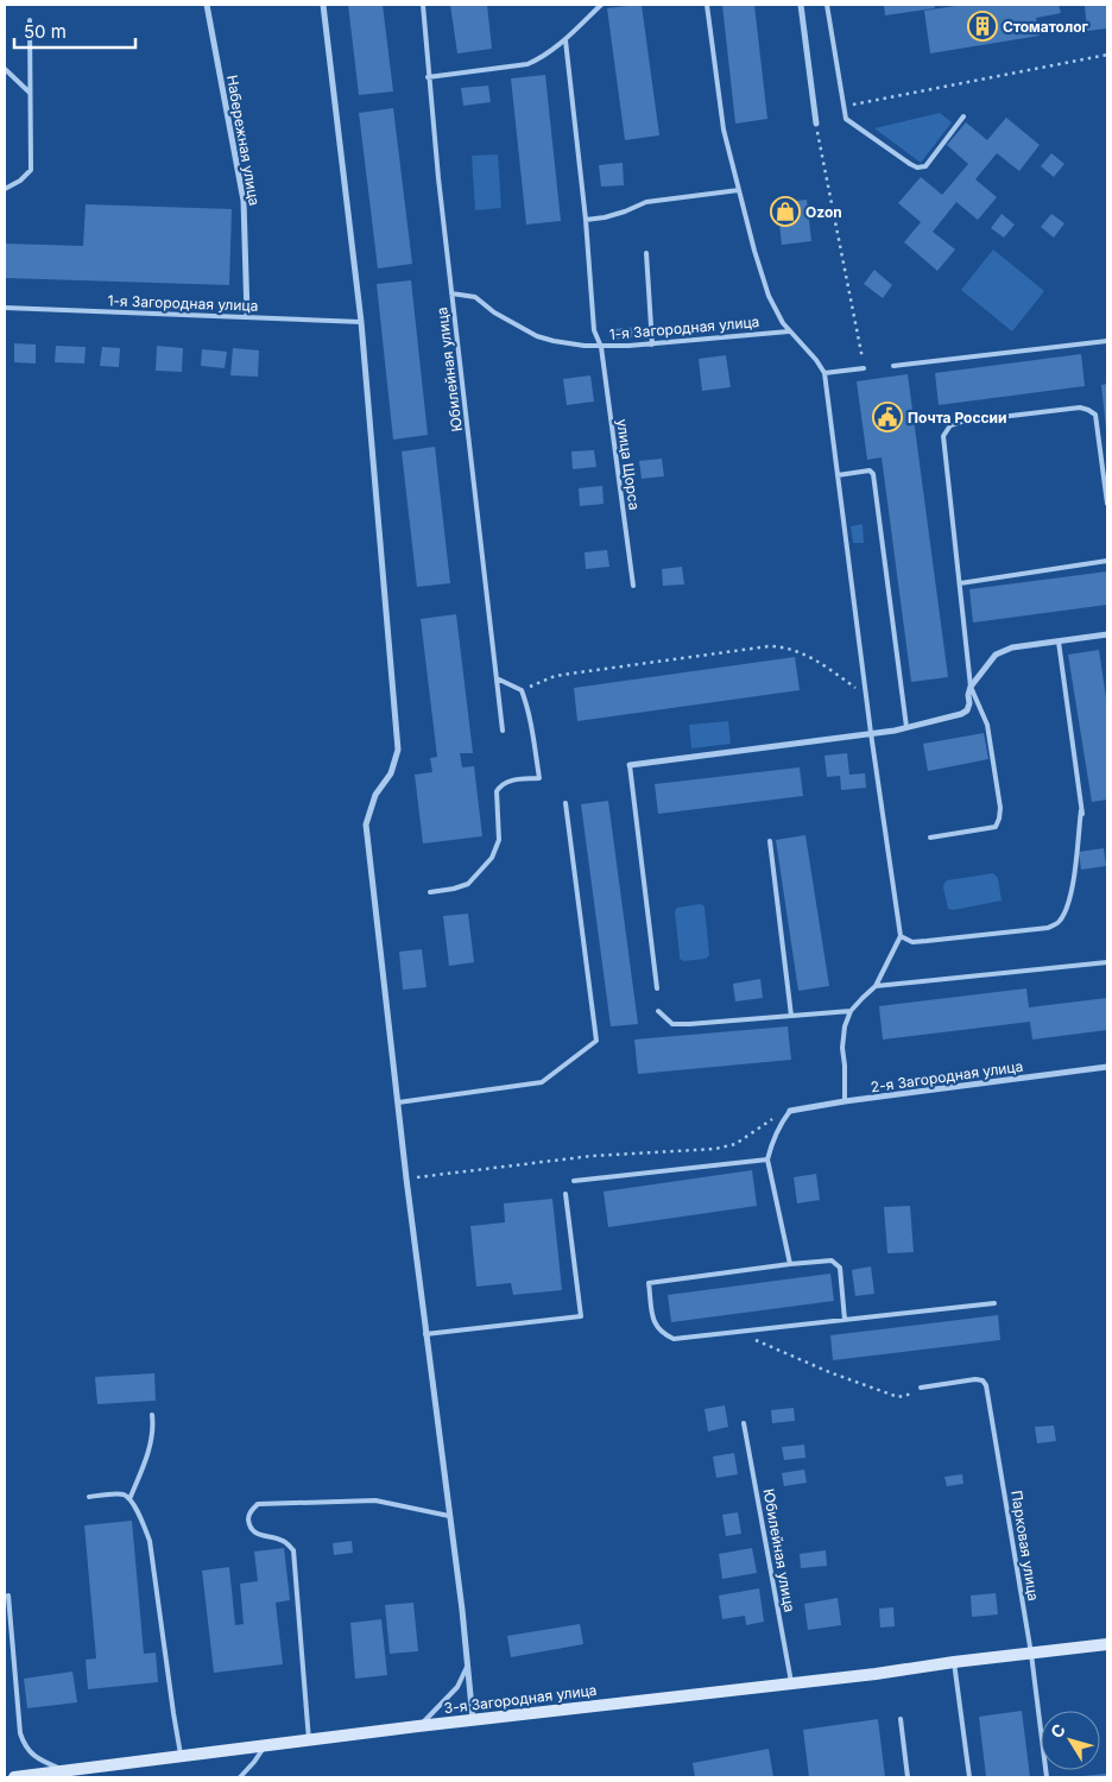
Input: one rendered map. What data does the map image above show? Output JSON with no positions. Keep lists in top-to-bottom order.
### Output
{
  "streets": {
    "main road": ["3-я Загородная улица"],
    "street": ["Набережная улица", "2-я Загородная улица"],
    "lane": [
      "1-я Загородная улица",
      "Юбилейная улица",
      "улица Щорса",
      "Парковая улица"
    ]
  },
  "crossings": [
    ["Набережная улица", "1-я Загородная улица"],
    ["1-я Загородная улица", "Юбилейная улица"],
    ["1-я Загородная улица", "улица Щорса"],
    ["Юбилейная улица", "3-я Загородная улица"],
    ["Парковая улица", "3-я Загородная улица"]
  ],
  "places": {
    "building": ["Стоматолог"],
    "shop": ["Ozon"],
    "public building": ["Почта России"]
  },
  "scale_bar": "50 m",
  "north": "top left"
}
